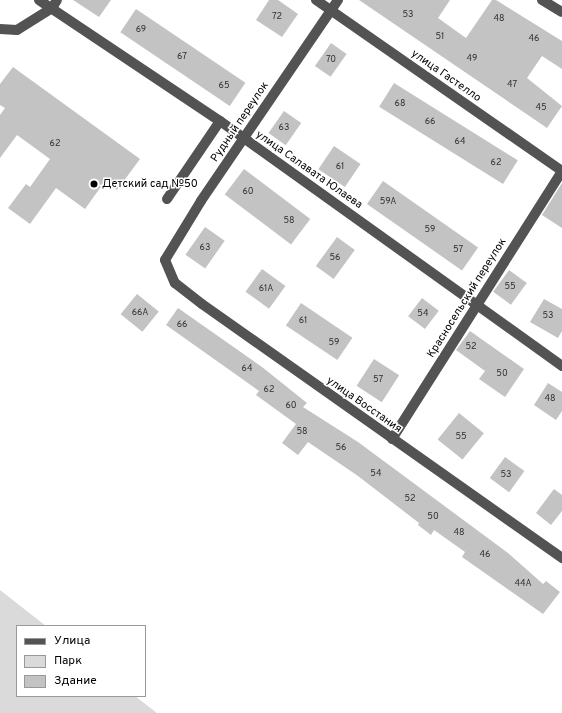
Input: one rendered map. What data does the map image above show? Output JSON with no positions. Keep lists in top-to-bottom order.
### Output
{
  "streets": {
    "street": [
      "улица Гастелло",
      "Рудный переулок",
      "улица Салавата Юлаева",
      "Красносельский переулок",
      "улица Восстания"
    ]
  },
  "crossings": [
    ["улица Гастелло", "Рудный переулок"],
    ["улица Гастелло", "Красносельский переулок"],
    ["Рудный переулок", "улица Салавата Юлаева"],
    ["Рудный переулок", "улица Восстания"],
    ["улица Салавата Юлаева", "Красносельский переулок"],
    ["Красносельский переулок", "улица Восстания"]
  ],
  "places": ["Детский сад №50"],
  "house_numbers": [
    "53",
    "72",
    "48",
    "69",
    "51",
    "46",
    "67",
    "49",
    "70",
    "47",
    "65",
    "68",
    "45",
    "66",
    "63",
    "64",
    "62",
    "62",
    "61",
    "60",
    "59А",
    "58",
    "59",
    "63",
    "57",
    "56",
    "55",
    "61А",
    "66А",
    "54",
    "53",
    "61",
    "66",
    "59",
    "52",
    "64",
    "50",
    "57",
    "62",
    "48",
    "60",
    "58",
    "55",
    "56",
    "54",
    "53",
    "52",
    "50",
    "48",
    "46",
    "44А"
  ],
  "legend": ["Улица", "Парк", "Здание"]
}
